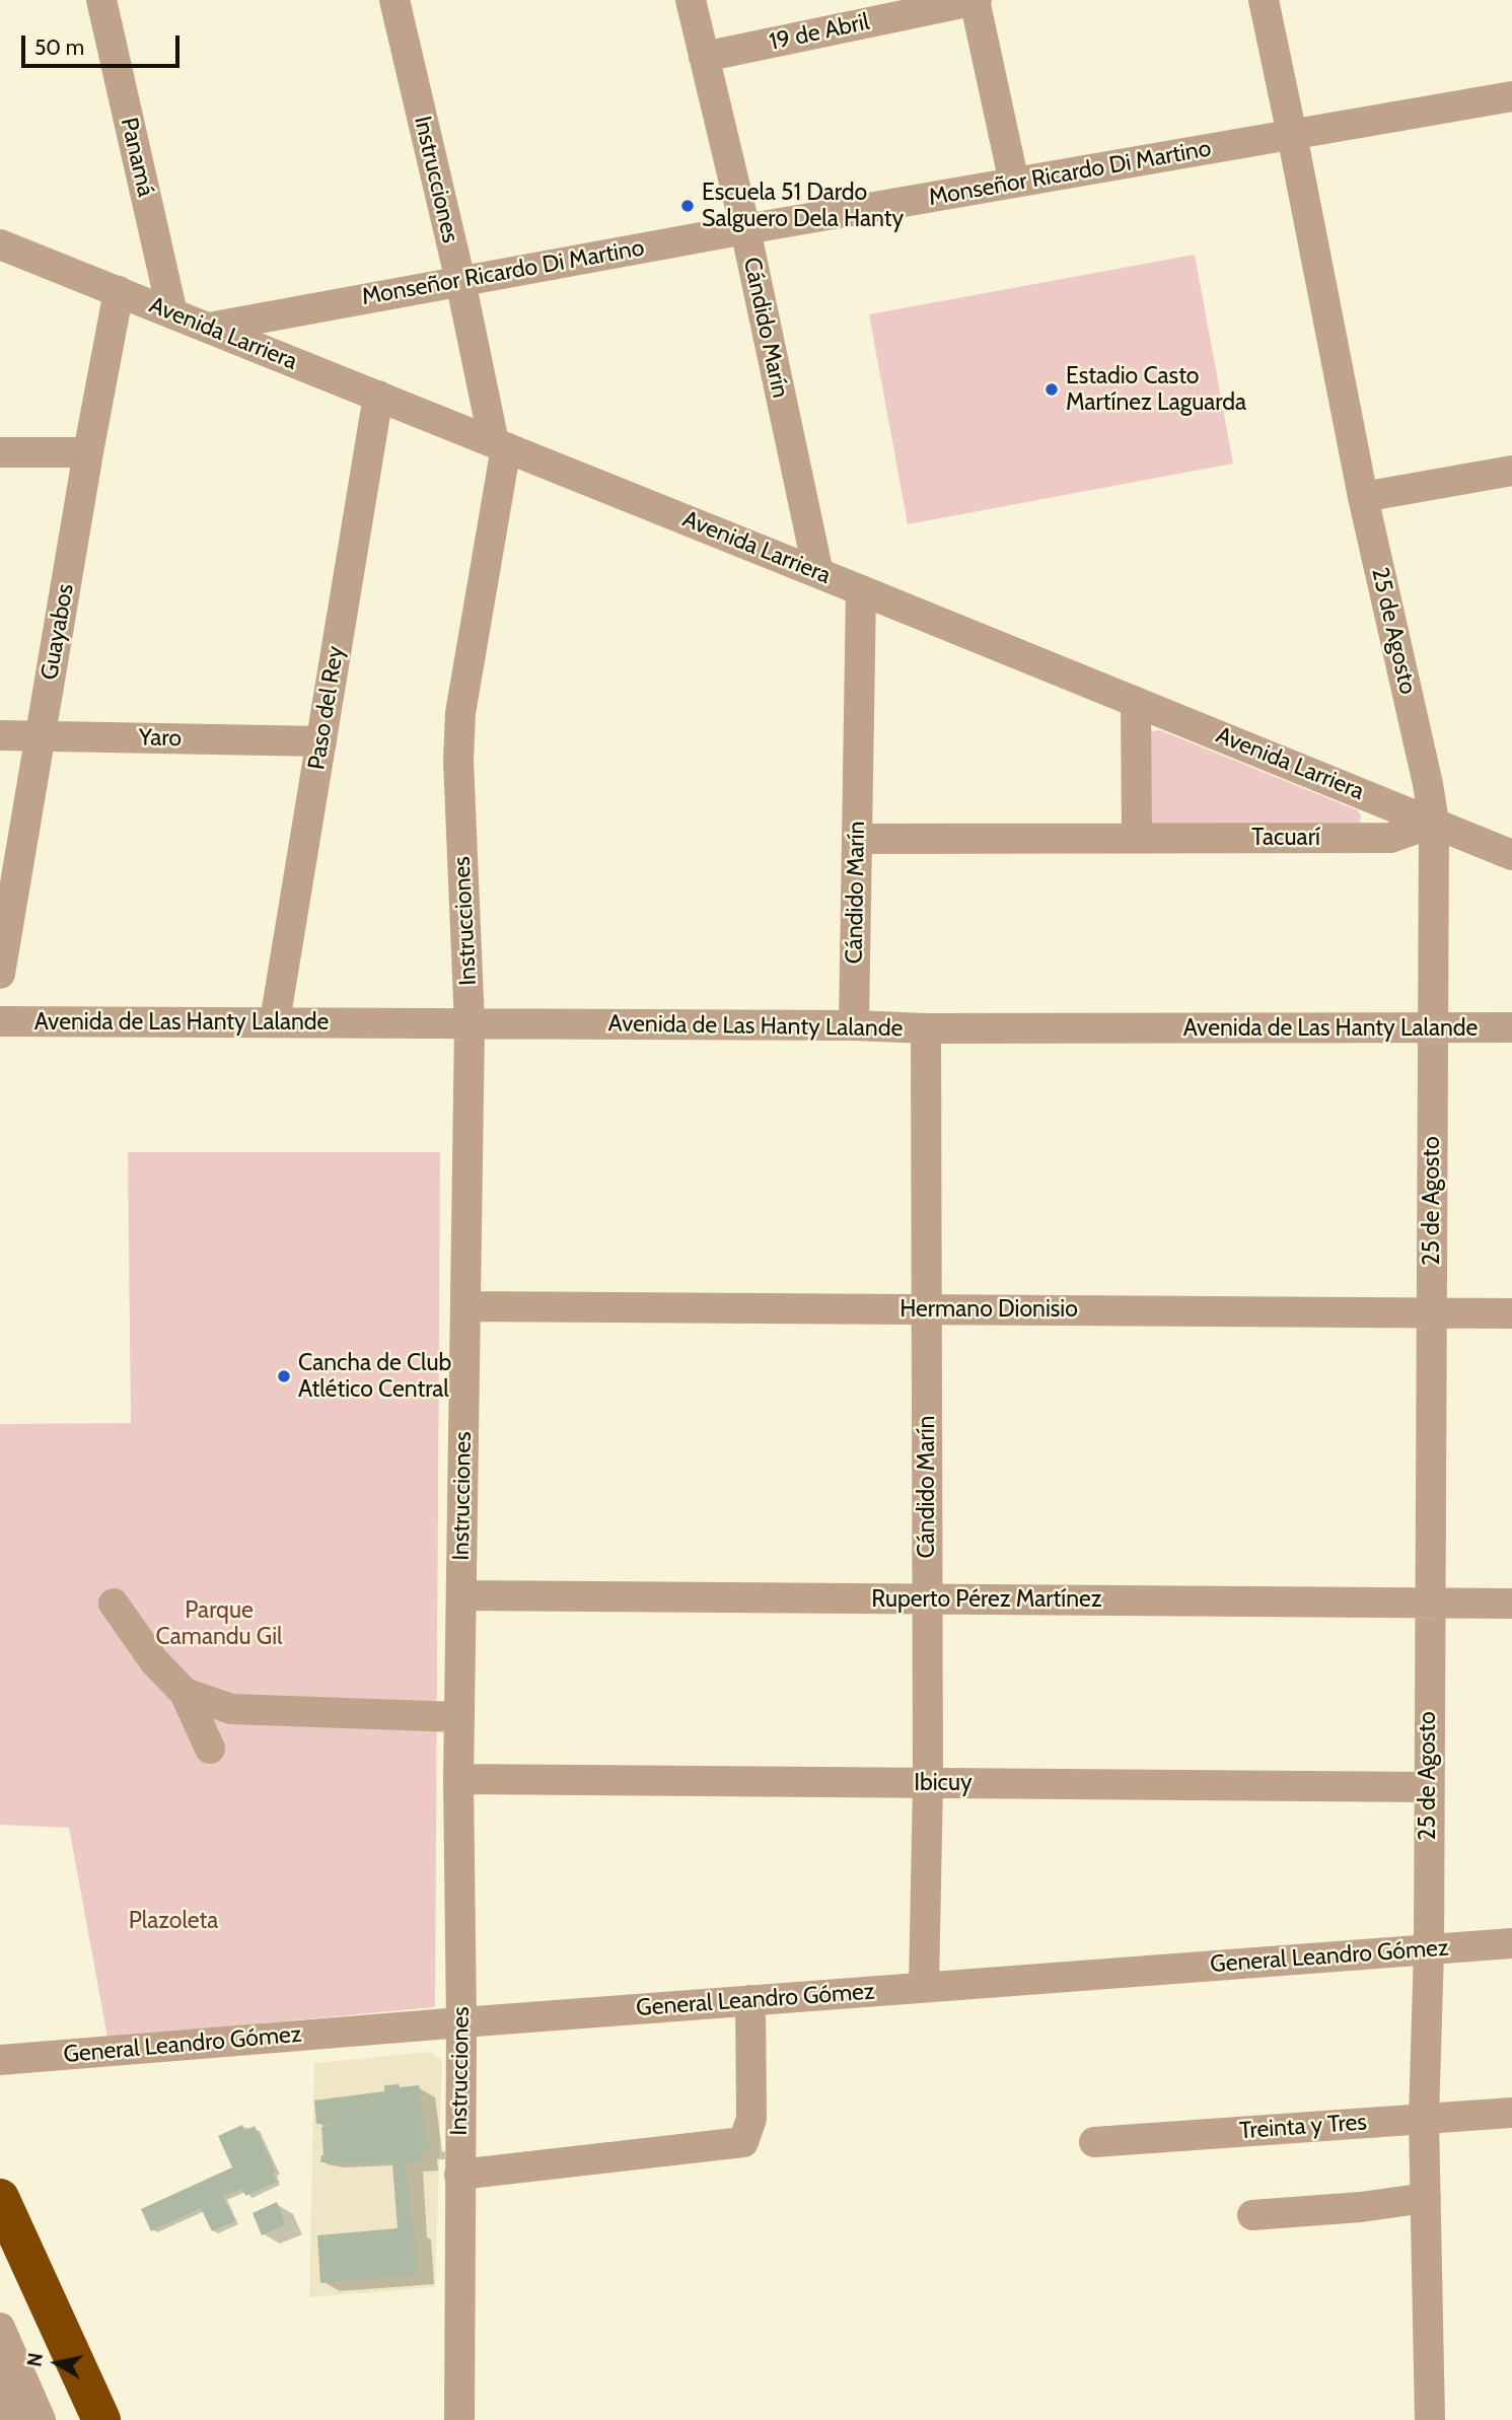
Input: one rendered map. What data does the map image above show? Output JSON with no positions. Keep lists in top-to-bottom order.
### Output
{
  "streets": {
    "street": [
      "19 de Abril",
      "Panamá",
      "Monseñor Ricardo Di Martino",
      "Instrucciones",
      "Cándido Marín",
      "Avenida Larriera",
      "25 de Agosto",
      "Guayabos",
      "Paso del Rey",
      "Yaro",
      "Tacuarí",
      "Avenida de Las Hanty Lalande",
      "Hermano Dionisio",
      "Ruperto Pérez Martínez",
      "Ibicuy",
      "General Leandro Gómez",
      "Treinta y Tres"
    ]
  },
  "crossings": [
    ["19 de Abril", "Cándido Marín"],
    ["Panamá", "Avenida Larriera"],
    ["Monseñor Ricardo Di Martino", "Instrucciones"],
    ["Monseñor Ricardo Di Martino", "Cándido Marín"],
    ["Monseñor Ricardo Di Martino", "Avenida Larriera"],
    ["Monseñor Ricardo Di Martino", "25 de Agosto"],
    ["Instrucciones", "Avenida Larriera"],
    ["Instrucciones", "Avenida de Las Hanty Lalande"],
    ["Instrucciones", "Hermano Dionisio"],
    ["Instrucciones", "Ruperto Pérez Martínez"],
    ["Instrucciones", "Ibicuy"],
    ["Instrucciones", "General Leandro Gómez"],
    ["Cándido Marín", "Avenida Larriera"],
    ["Cándido Marín", "Tacuarí"],
    ["Cándido Marín", "Avenida de Las Hanty Lalande"],
    ["Cándido Marín", "Hermano Dionisio"],
    ["Cándido Marín", "Ruperto Pérez Martínez"],
    ["Cándido Marín", "Ibicuy"],
    ["Cándido Marín", "General Leandro Gómez"],
    ["Avenida Larriera", "25 de Agosto"],
    ["Avenida Larriera", "Guayabos"],
    ["Avenida Larriera", "Paso del Rey"],
    ["Avenida Larriera", "Tacuarí"],
    ["25 de Agosto", "Tacuarí"],
    ["25 de Agosto", "Avenida de Las Hanty Lalande"],
    ["25 de Agosto", "Hermano Dionisio"],
    ["25 de Agosto", "Ruperto Pérez Martínez"],
    ["25 de Agosto", "Ibicuy"],
    ["25 de Agosto", "General Leandro Gómez"],
    ["25 de Agosto", "Treinta y Tres"],
    ["Guayabos", "Yaro"],
    ["Paso del Rey", "Yaro"],
    ["Paso del Rey", "Avenida de Las Hanty Lalande"]
  ],
  "parks": ["Parque Camandu Gil", "Plazoleta"],
  "places": ["Escuela 51 Dardo Salguero Dela Hanty", "Estadio Casto Martínez Laguarda", "Cancha de Club Atlético Central"],
  "scale_bar": "50 m",
  "north": "left"
}
